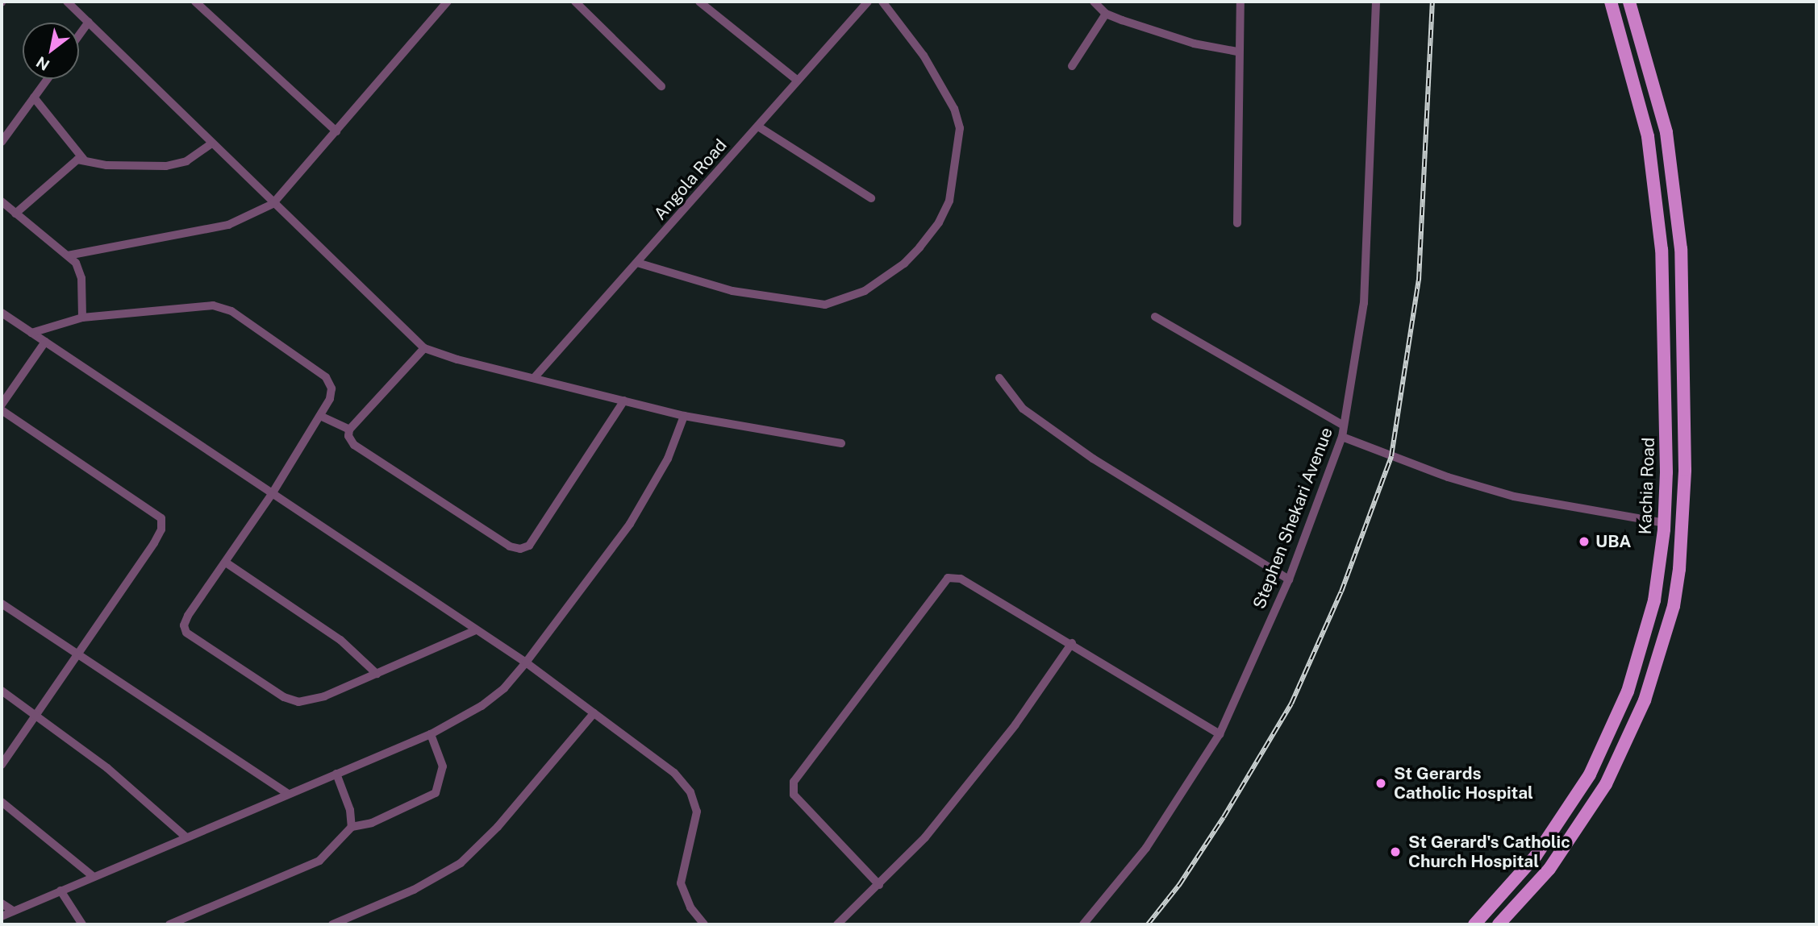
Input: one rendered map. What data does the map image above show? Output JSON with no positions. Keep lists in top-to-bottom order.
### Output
{
  "streets": {
    "main road": ["Kachia Road"],
    "street": ["Angola Road", "Stephen Shekari Avenue"]
  },
  "places": ["UBA", "St Gerards Catholic Hospital", "St Gerard's Catholic Church Hospital"],
  "north": "bottom left"
}
